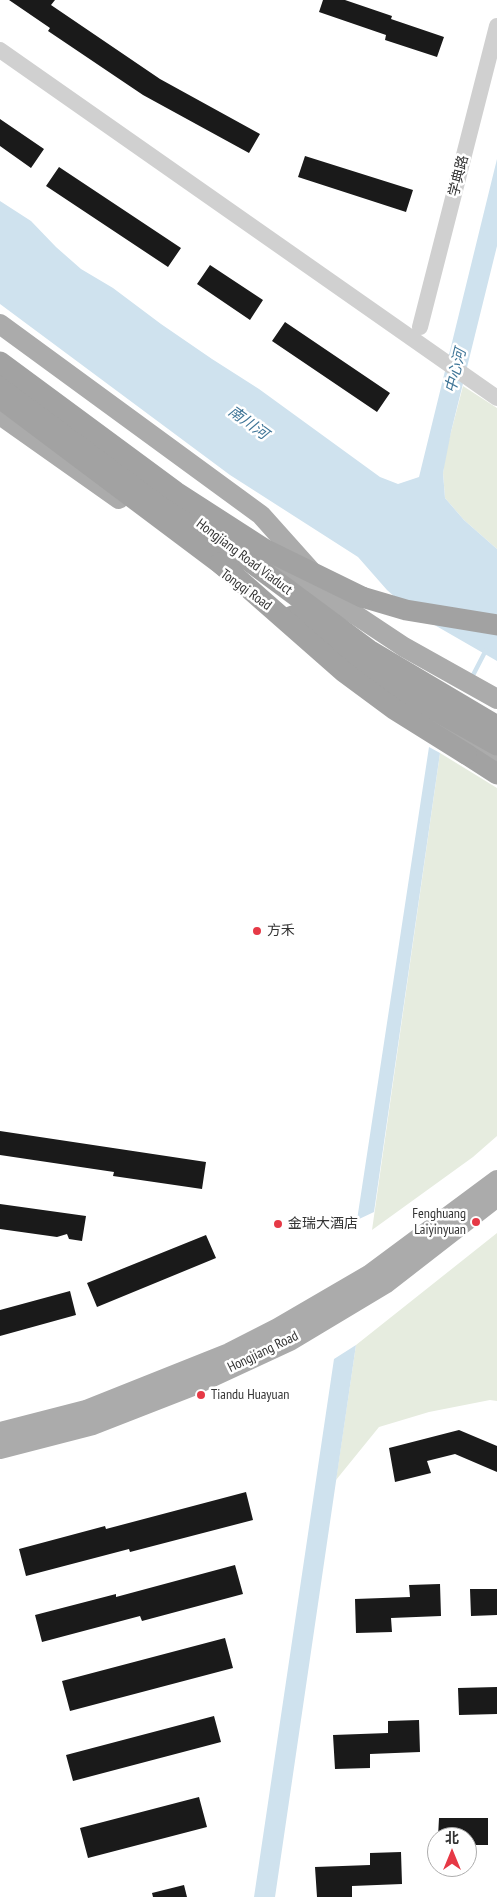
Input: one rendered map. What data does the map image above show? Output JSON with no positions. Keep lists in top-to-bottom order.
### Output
{
  "streets": {
    "highway": ["Hongjiang Road Viaduct"],
    "main road": ["Tongqi Road", "Hongjiang Road"],
    "street": ["学典路"]
  },
  "water": ["中心河", "南川河"],
  "places": [
    "方禾",
    "Fenghuang Laiyinyuan",
    "金瑞大酒店",
    "Tiandu Huayuan"
  ],
  "north": "top"
}
